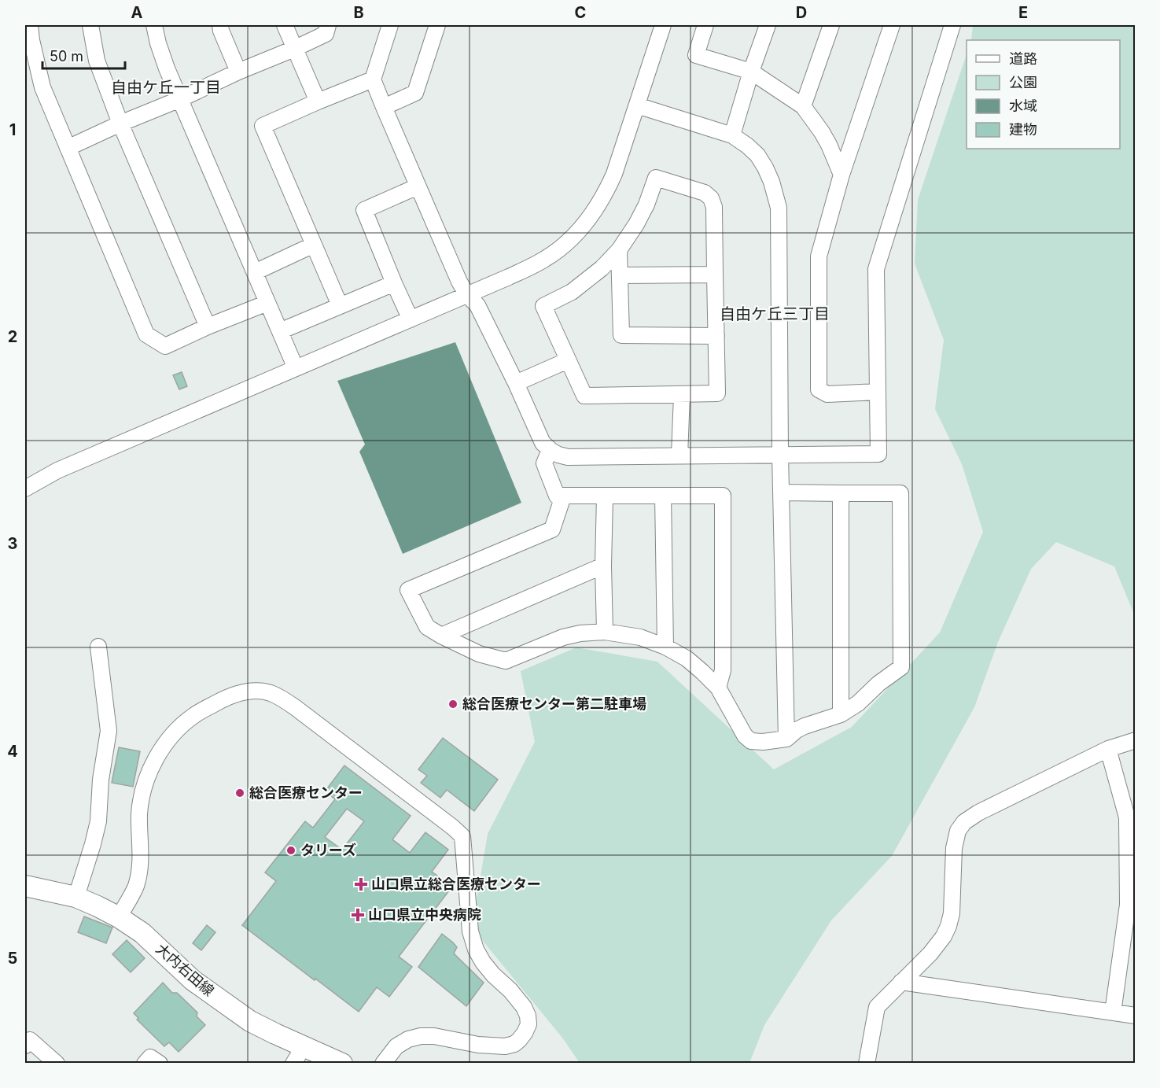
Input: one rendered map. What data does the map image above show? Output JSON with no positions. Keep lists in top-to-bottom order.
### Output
{
  "streets": {
    "main road": ["大内右田線"]
  },
  "districts": ["自由ケ丘一丁目", "自由ケ丘三丁目"],
  "places": {
    "other": ["総合医療センター第二駐車場", "総合医療センター", "タリーズ"],
    "health": ["山口県立総合医療センター", "山口県立中央病院"]
  },
  "legend": [
    "道路",
    "公園",
    "水域",
    "建物"
  ],
  "scale_bar": "50 m",
  "grid": {
    "columns": [
      "A",
      "B",
      "C",
      "D",
      "E"
    ],
    "rows": [
      "1",
      "2",
      "3",
      "4",
      "5"
    ]
  }
}
